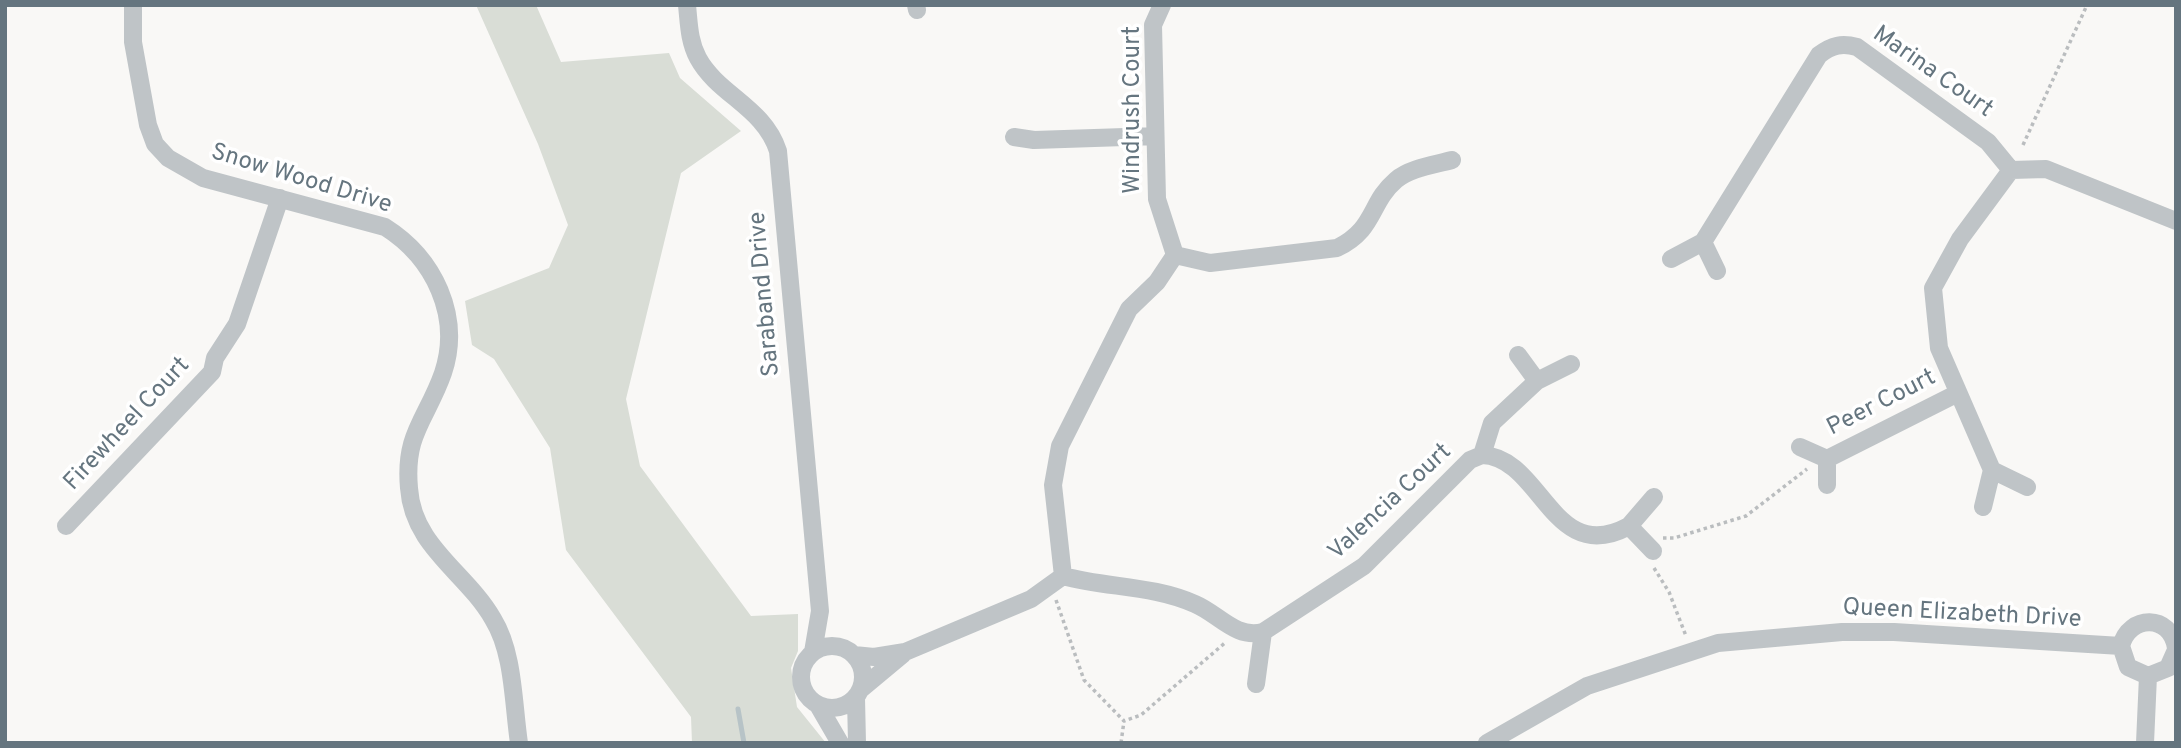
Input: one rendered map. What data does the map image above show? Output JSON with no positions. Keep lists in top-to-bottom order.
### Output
{
  "streets": {
    "street": [
      "Marina Court",
      "Windrush Court",
      "Snow Wood Drive",
      "Saraband Drive",
      "Peer Court",
      "Firewheel Court",
      "Valencia Court",
      "Queen Elizabeth Drive"
    ]
  },
  "crossings": [
    ["Snow Wood Drive", "Firewheel Court"]
  ]
}
